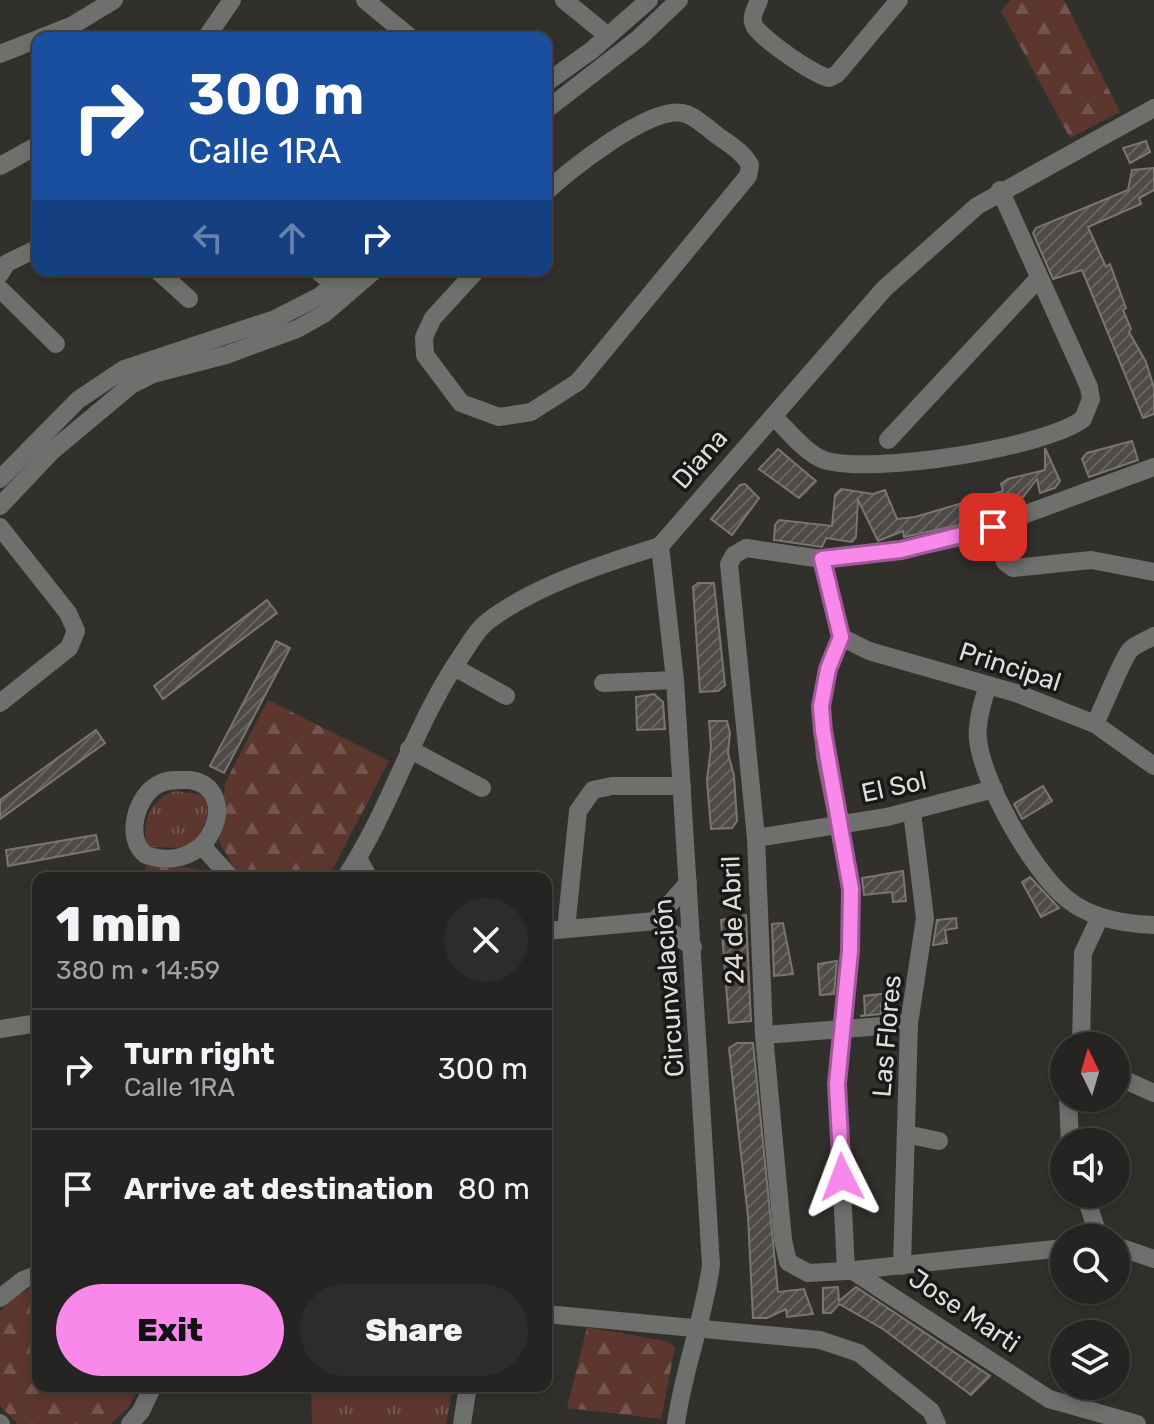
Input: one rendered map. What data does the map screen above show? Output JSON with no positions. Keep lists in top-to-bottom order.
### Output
{
  "streets": {
    "street": [
      "Diana",
      "Principal",
      "El Sol",
      "24 de Abril",
      "Circunvalación",
      "Las Flores",
      "Jose Marti"
    ]
  },
  "crossings": [
    ["Diana", "Circunvalación"],
    ["El Sol", "24 de Abril"],
    ["El Sol", "Las Flores"],
    ["24 de Abril", "Jose Marti"]
  ],
  "north": "top",
  "page": {
    "turn": ["300 m", "Calle 1RA"],
    "heading": ["1 min", "380 m · 14:59"],
    "list": [
      {
        "name": "Turn right",
        "note": "Calle 1RA",
        "value": "300 m"
      },
      {
        "name": "Arrive at destination",
        "value": "80 m"
      }
    ],
    "buttons": ["Exit", "Share"]
  }
}
